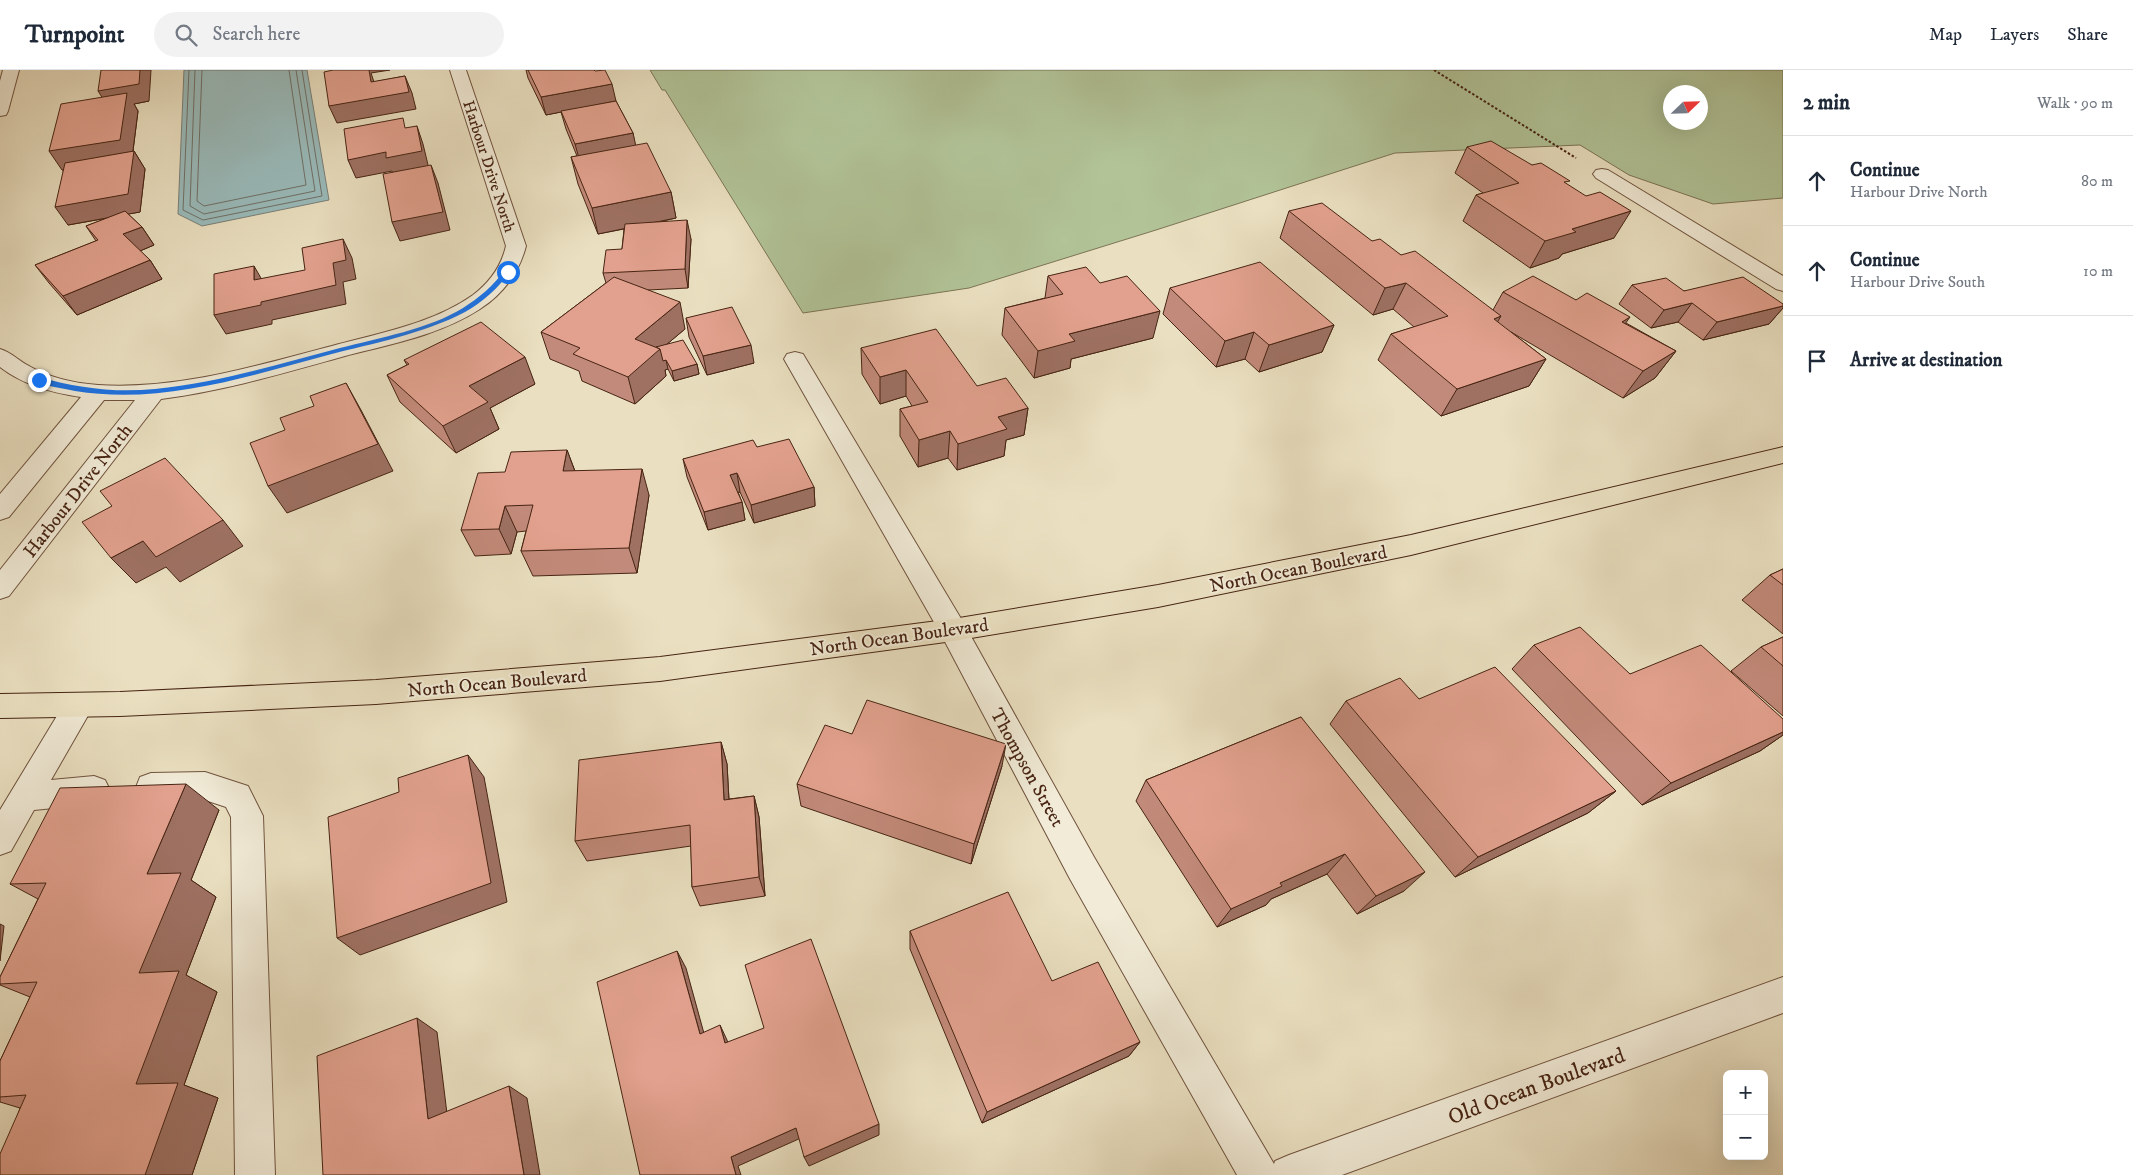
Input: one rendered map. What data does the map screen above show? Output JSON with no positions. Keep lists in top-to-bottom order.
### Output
{
  "streets": {
    "main road": ["North Ocean Boulevard"],
    "street": ["Harbour Drive North", "Thompson Street", "Old Ocean Boulevard"]
  },
  "crossings": [
    ["North Ocean Boulevard", "Thompson Street"]
  ],
  "north": "top right",
  "page": {
    "header": "Turnpoint",
    "search": "Search here",
    "nav": ["Map", "Layers", "Share"],
    "heading": ["2 min", "Walk · 90 m"],
    "list": [
      ["Continue", "Harbour Drive North", "80 m"],
      ["Continue", "Harbour Drive South", "10 m"],
      "Arrive at destination"
    ],
    "map_buttons": ["+", "−"]
  }
}
